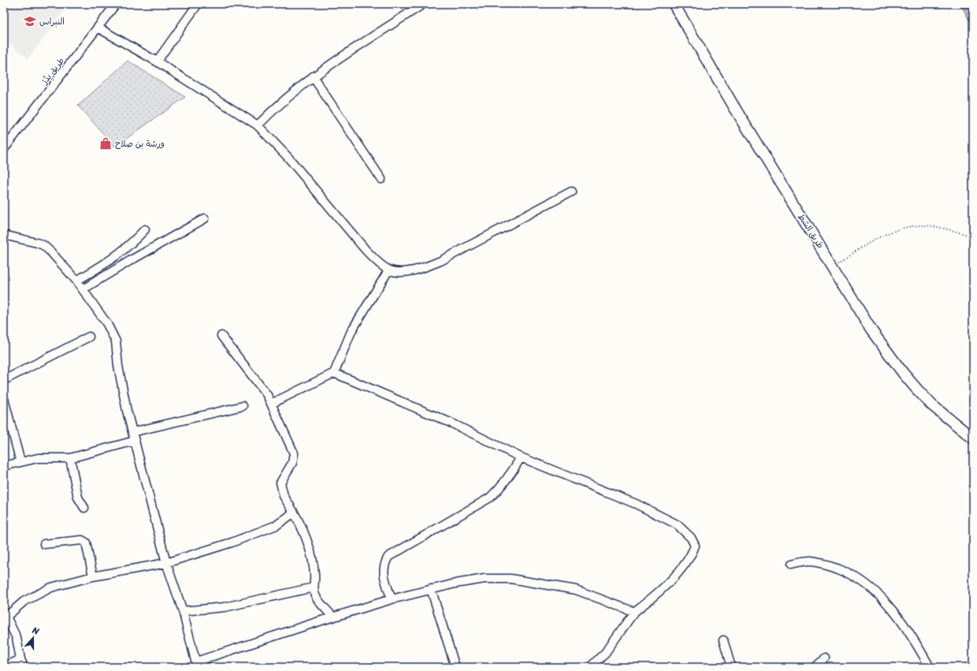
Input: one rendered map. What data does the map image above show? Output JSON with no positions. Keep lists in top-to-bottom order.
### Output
{
  "streets": {
    "main road": ["طريق الشط"],
    "street": ["طريق يِدِّرْ"]
  },
  "places": {
    "school or university": ["النبراس"],
    "shop": ["ورشة بن صلاح"]
  },
  "north": "top"
}
